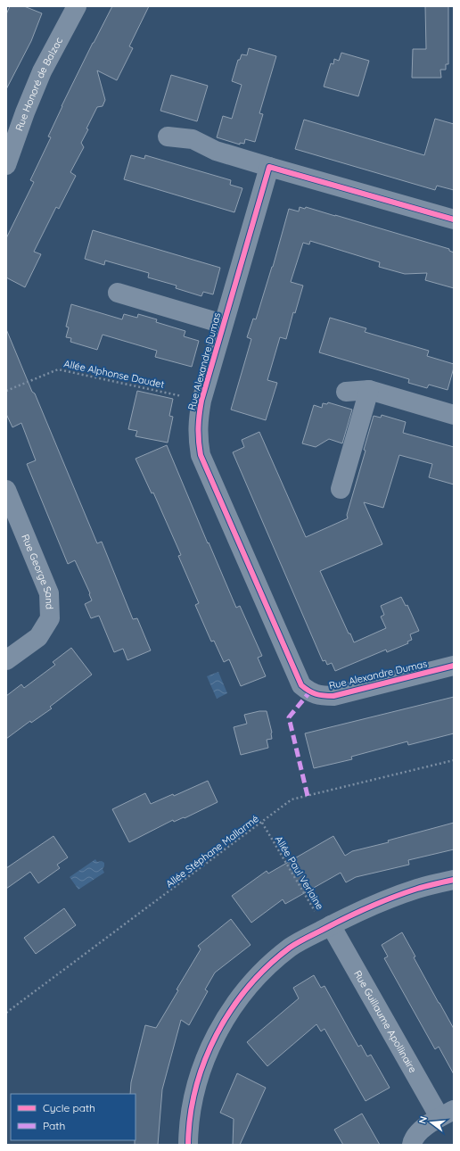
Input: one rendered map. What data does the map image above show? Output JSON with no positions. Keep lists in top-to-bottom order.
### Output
{
  "streets": {
    "street": [
      "Rue Honoré de Balzac",
      "Rue Alexandre Dumas",
      "Rue George Sand",
      "Rue Guillaume Apollinaire"
    ],
    "path": ["Allée Alphonse Daudet", "Allée Stéphane Mallarmé", "Allée Paul Verlaine"]
  },
  "crossings": [
    ["Rue Alexandre Dumas", "Allée Alphonse Daudet"],
    ["Allée Stéphane Mallarmé", "Allée Paul Verlaine"],
    ["Allée Paul Verlaine", "Rue Guillaume Apollinaire"]
  ],
  "legend": ["Cycle path", "Path"],
  "north": "left"
}
